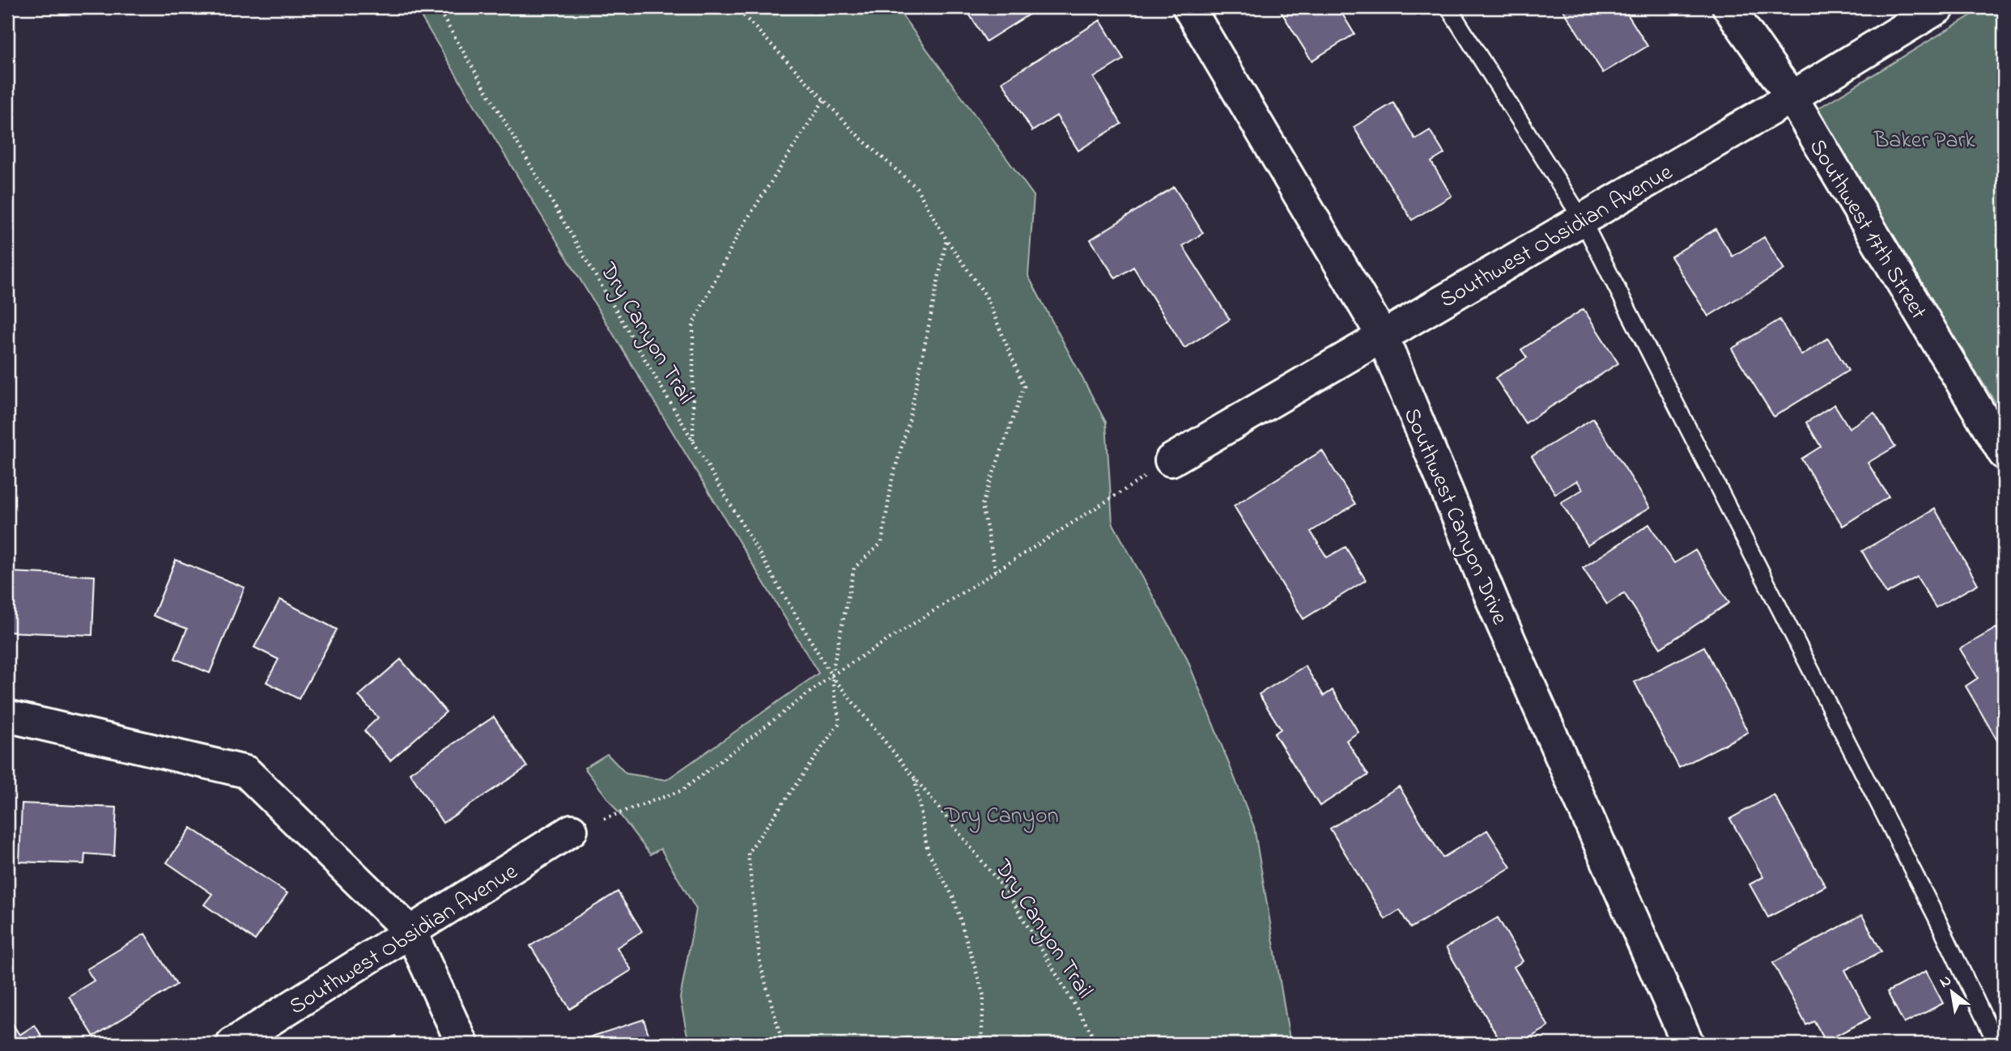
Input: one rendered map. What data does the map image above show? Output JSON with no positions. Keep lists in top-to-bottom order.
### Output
{
  "streets": {
    "street": ["Southwest 17th Street", "Southwest Obsidian Avenue", "Southwest Canyon Drive"],
    "path": ["Dry Canyon Trail"]
  },
  "crossings": [
    ["Southwest 17th Street", "Southwest Obsidian Avenue"],
    ["Southwest Obsidian Avenue", "Southwest Canyon Drive"]
  ],
  "parks": ["Baker Park", "Dry Canyon"],
  "north": "top left"
}
